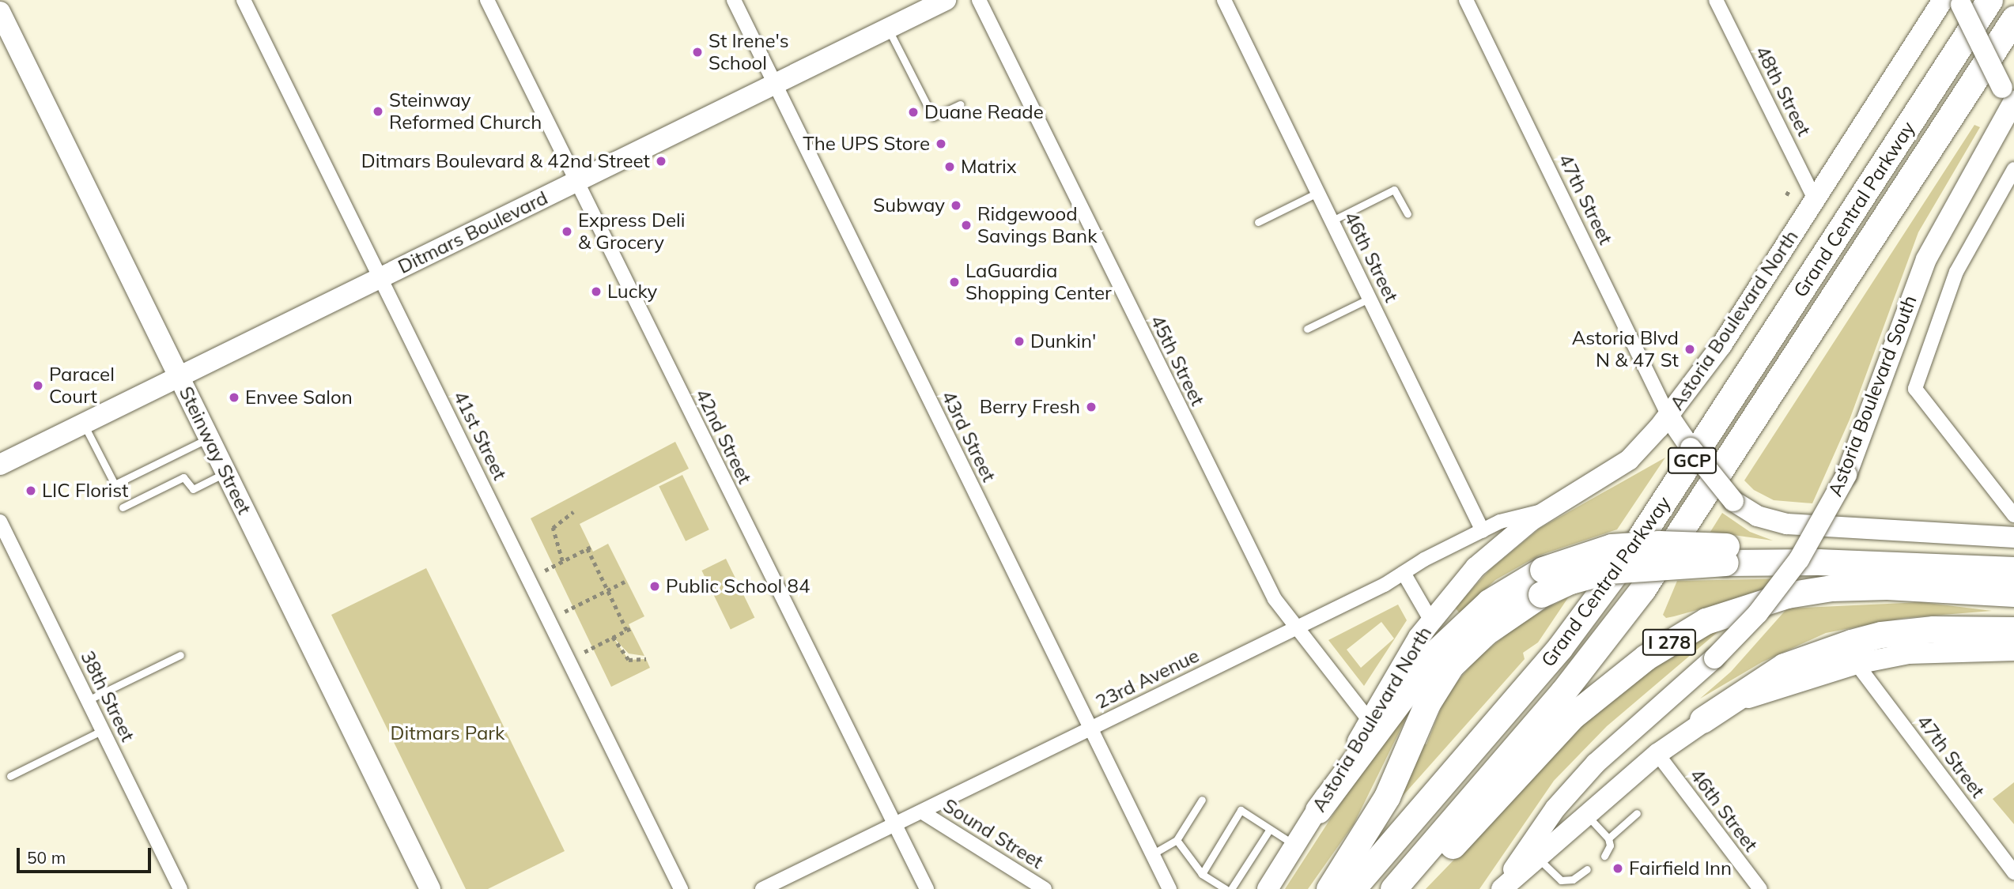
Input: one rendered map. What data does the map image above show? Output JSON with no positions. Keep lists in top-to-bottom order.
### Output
{
  "streets": {
    "highway": ["Grand Central Parkway", "GCP", "I 278"],
    "street": [
      "48th Street",
      "47th Street",
      "Ditmars Boulevard",
      "46th Street",
      "Astoria Boulevard North",
      "45th Street",
      "Astoria Boulevard South",
      "41st Street",
      "42nd Street",
      "43rd Street",
      "Steinway Street",
      "23rd Avenue",
      "38th Street",
      "Sound Street"
    ]
  },
  "crossings": [
    ["48th Street", "Astoria Boulevard North"],
    ["47th Street", "Astoria Boulevard North"],
    ["Ditmars Boulevard", "41st Street"],
    ["Ditmars Boulevard", "42nd Street"],
    ["Ditmars Boulevard", "43rd Street"],
    ["Ditmars Boulevard", "Steinway Street"],
    ["46th Street", "23rd Avenue"],
    ["Astoria Boulevard North", "45th Street"],
    ["Astoria Boulevard North", "23rd Avenue"],
    ["45th Street", "23rd Avenue"],
    ["42nd Street", "23rd Avenue"],
    ["43rd Street", "23rd Avenue"],
    ["23rd Avenue", "Sound Street"]
  ],
  "parks": ["Ditmars Park"],
  "places": [
    "St Irene's School",
    "Steinway Reformed Church",
    "Duane Reade",
    "The UPS Store",
    "Ditmars Boulevard & 42nd Street",
    "Matrix",
    "Subway",
    "Ridgewood Savings Bank",
    "Express Deli & Grocery",
    "LaGuardia Shopping Center",
    "Lucky",
    "Dunkin'",
    "Astoria Blvd N & 47 St",
    "Paracel Court",
    "Envee Salon",
    "Berry Fresh",
    "LIC Florist",
    "Public School 84",
    "Fairfield Inn"
  ],
  "scale_bar": "50 m"
}
